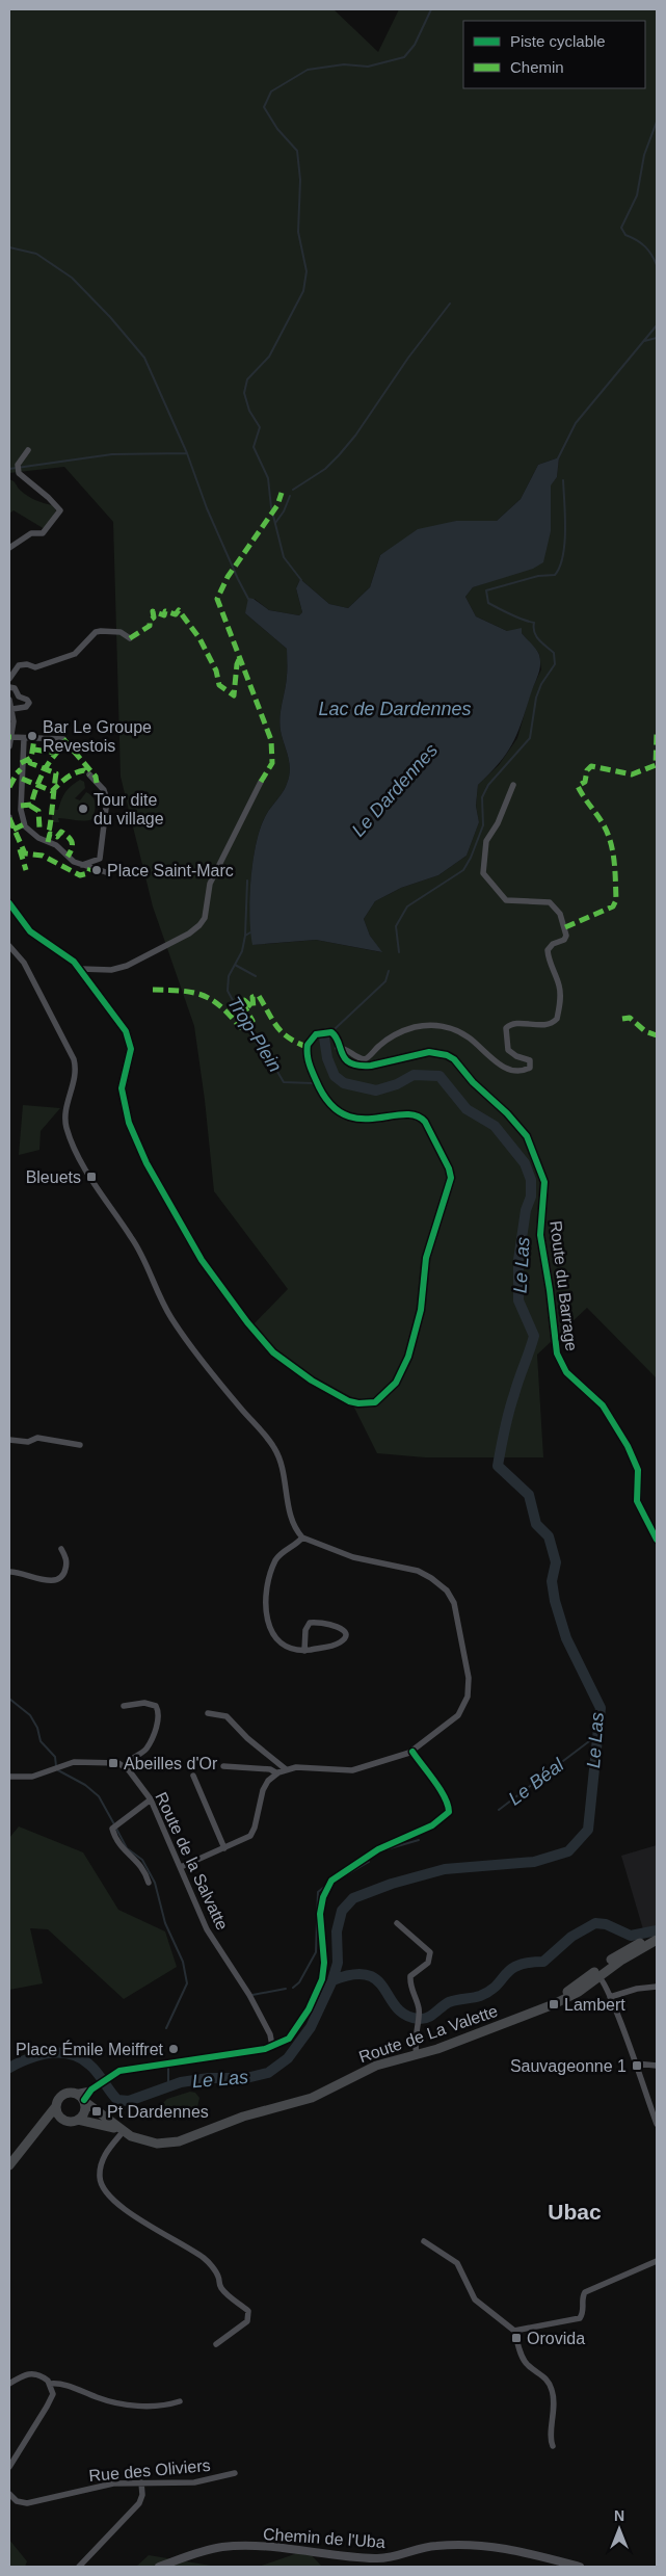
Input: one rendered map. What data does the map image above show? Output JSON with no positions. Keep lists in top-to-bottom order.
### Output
{
  "streets": {
    "main road": ["Route de La Valette"],
    "street": [
      "Route du Barrage",
      "Route de la Salvatte",
      "Rue des Oliviers",
      "Chemin de l'Uba"
    ]
  },
  "districts": ["Ubac"],
  "water": [
    "Lac de Dardennes",
    "Le Dardennes",
    "Trop-Plein",
    "Le Las",
    "Le Béal"
  ],
  "places": {
    "other": [
      "Bar Le Groupe Revestois",
      "Tour dite du village",
      "Place Saint-Marc",
      "Place Émile Meiffret"
    ],
    "transit": [
      "Bleuets",
      "Abeilles d'Or",
      "Lambert",
      "Sauvageonne 1",
      "Pt Dardennes",
      "Orovida"
    ]
  },
  "legend": ["Piste cyclable", "Chemin"],
  "north": "top"
}
